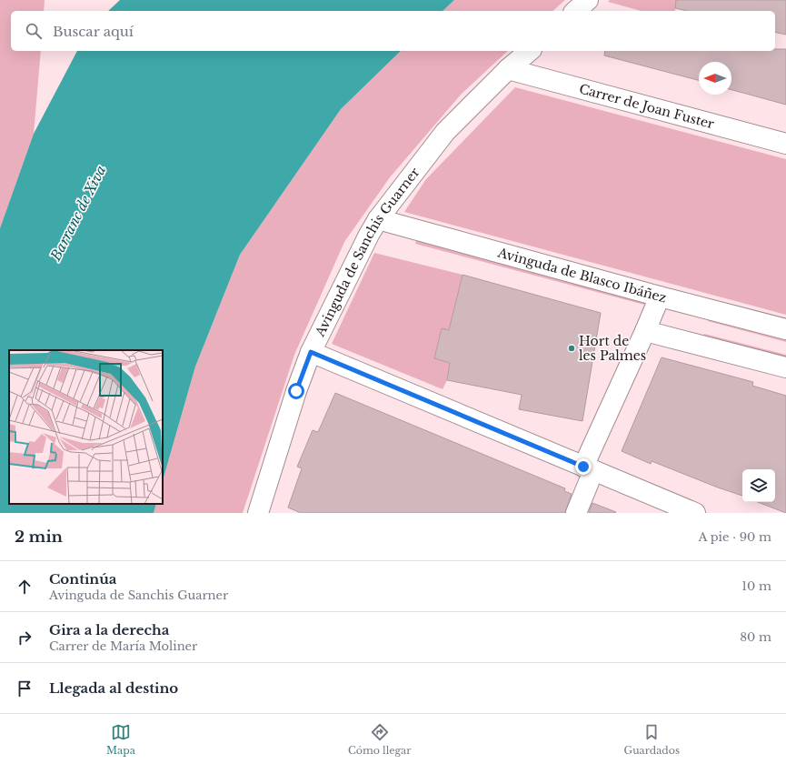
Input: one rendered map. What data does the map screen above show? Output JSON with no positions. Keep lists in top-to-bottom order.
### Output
{
  "streets": {
    "street": ["Carrer de Joan Fuster", "Avinguda de Sanchis Guarner", "Avinguda de Blasco Ibáñez"]
  },
  "crossings": [
    ["Carrer de Joan Fuster", "Avinguda de Sanchis Guarner"],
    ["Avinguda de Sanchis Guarner", "Avinguda de Blasco Ibáñez"]
  ],
  "water": ["Barranc de Xiva"],
  "places": ["Hort de les Palmes"],
  "north": "left",
  "page": {
    "search": "Buscar aquí",
    "heading": ["2 min", "A pie · 90 m"],
    "list": [
      ["Continúa", "Avinguda de Sanchis Guarner", "10 m"],
      ["Gira a la derecha", "Carrer de María Moliner", "80 m"],
      "Llegada al destino"
    ],
    "nav": ["Mapa", "Cómo llegar", "Guardados"]
  }
}
